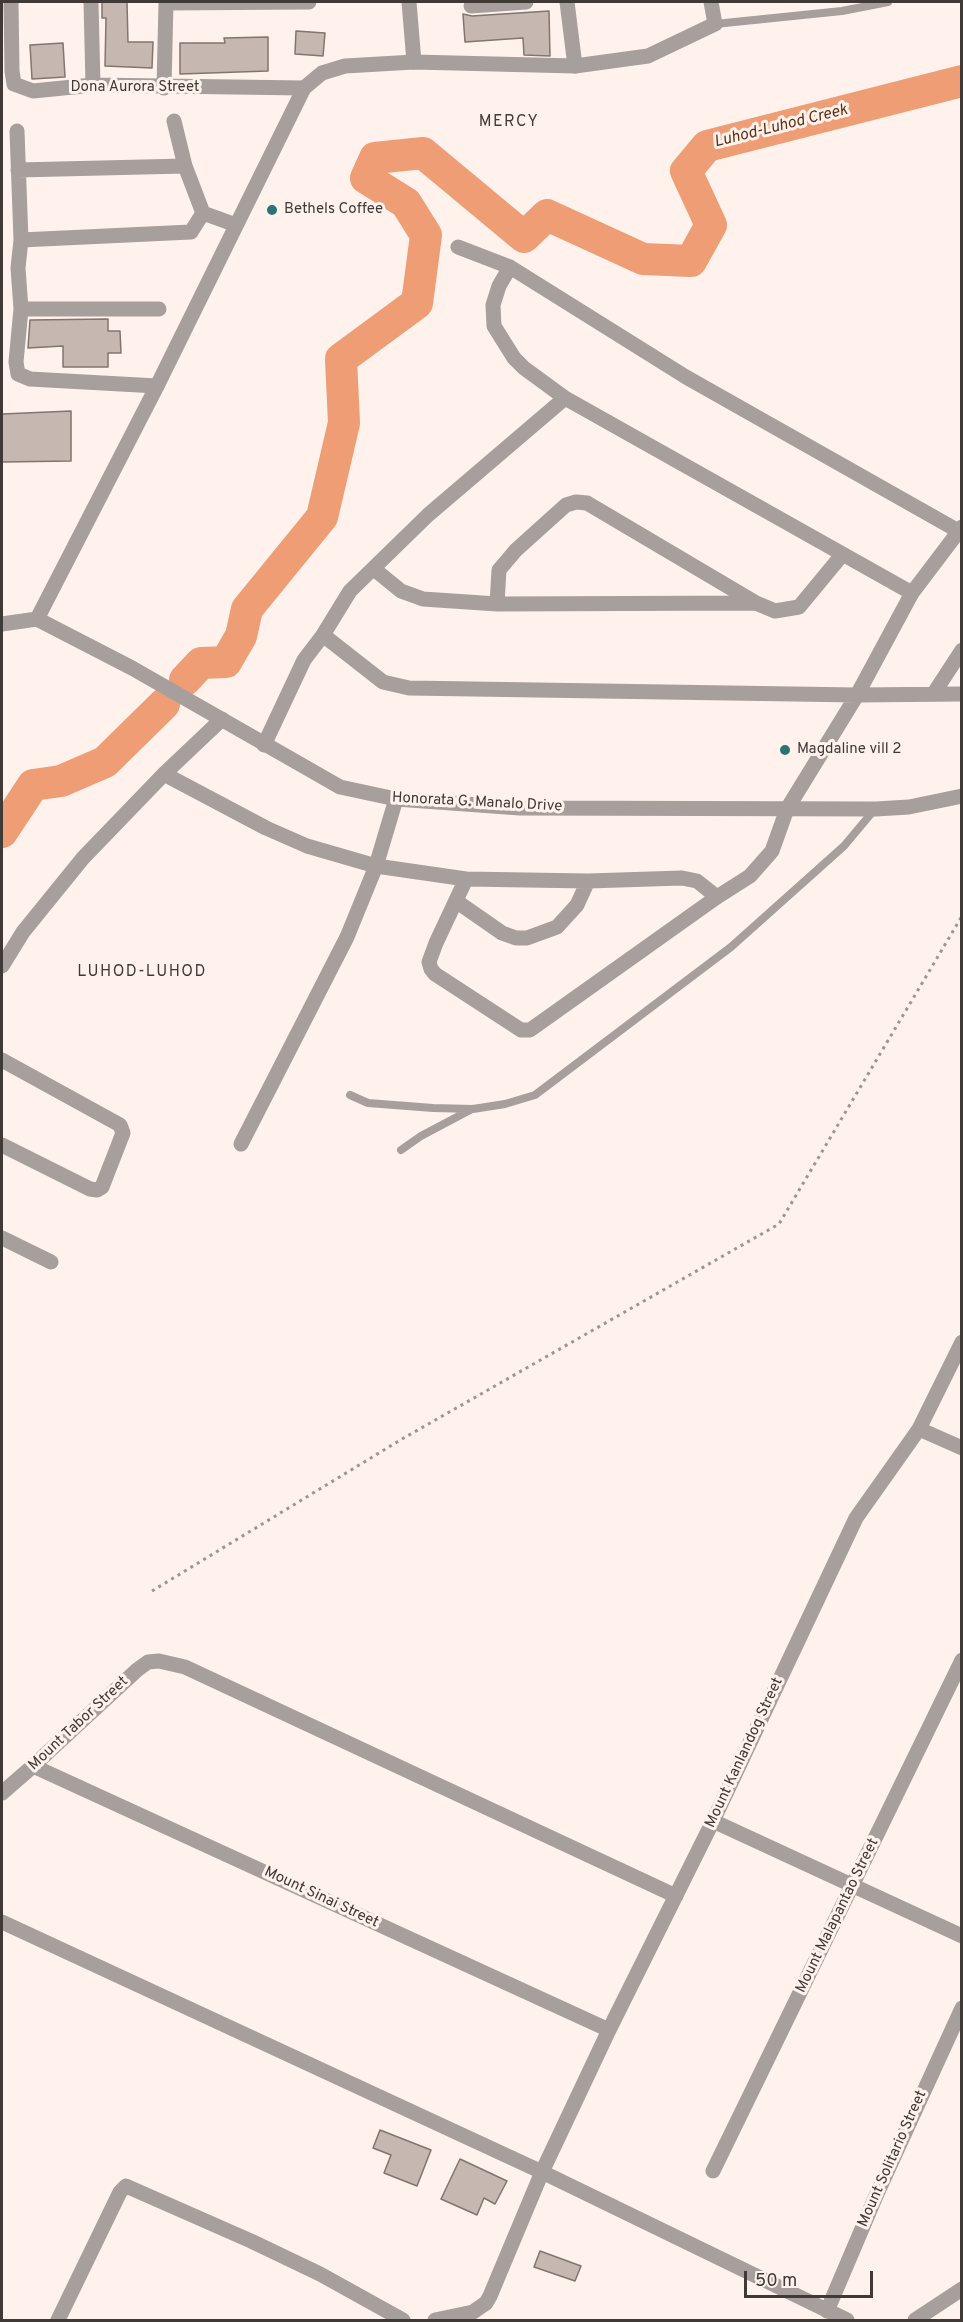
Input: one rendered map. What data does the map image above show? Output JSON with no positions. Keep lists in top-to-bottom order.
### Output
{
  "streets": {
    "street": [
      "Dona Aurora Street",
      "Honorata G. Manalo Drive",
      "Mount Tabor Street",
      "Mount Kanlandog Street",
      "Mount Sinai Street",
      "Mount Malapantao Street",
      "Mount Solitario Street"
    ]
  },
  "crossings": [
    ["Mount Tabor Street", "Mount Kanlandog Street"],
    ["Mount Tabor Street", "Mount Sinai Street"],
    ["Mount Kanlandog Street", "Mount Sinai Street"]
  ],
  "districts": ["MERCY", "LUHOD-LUHOD"],
  "water": ["Luhod-Luhod Creek"],
  "places": ["Bethels Coffee", "Magdaline vill 2"],
  "scale_bar": "50 m"
}
